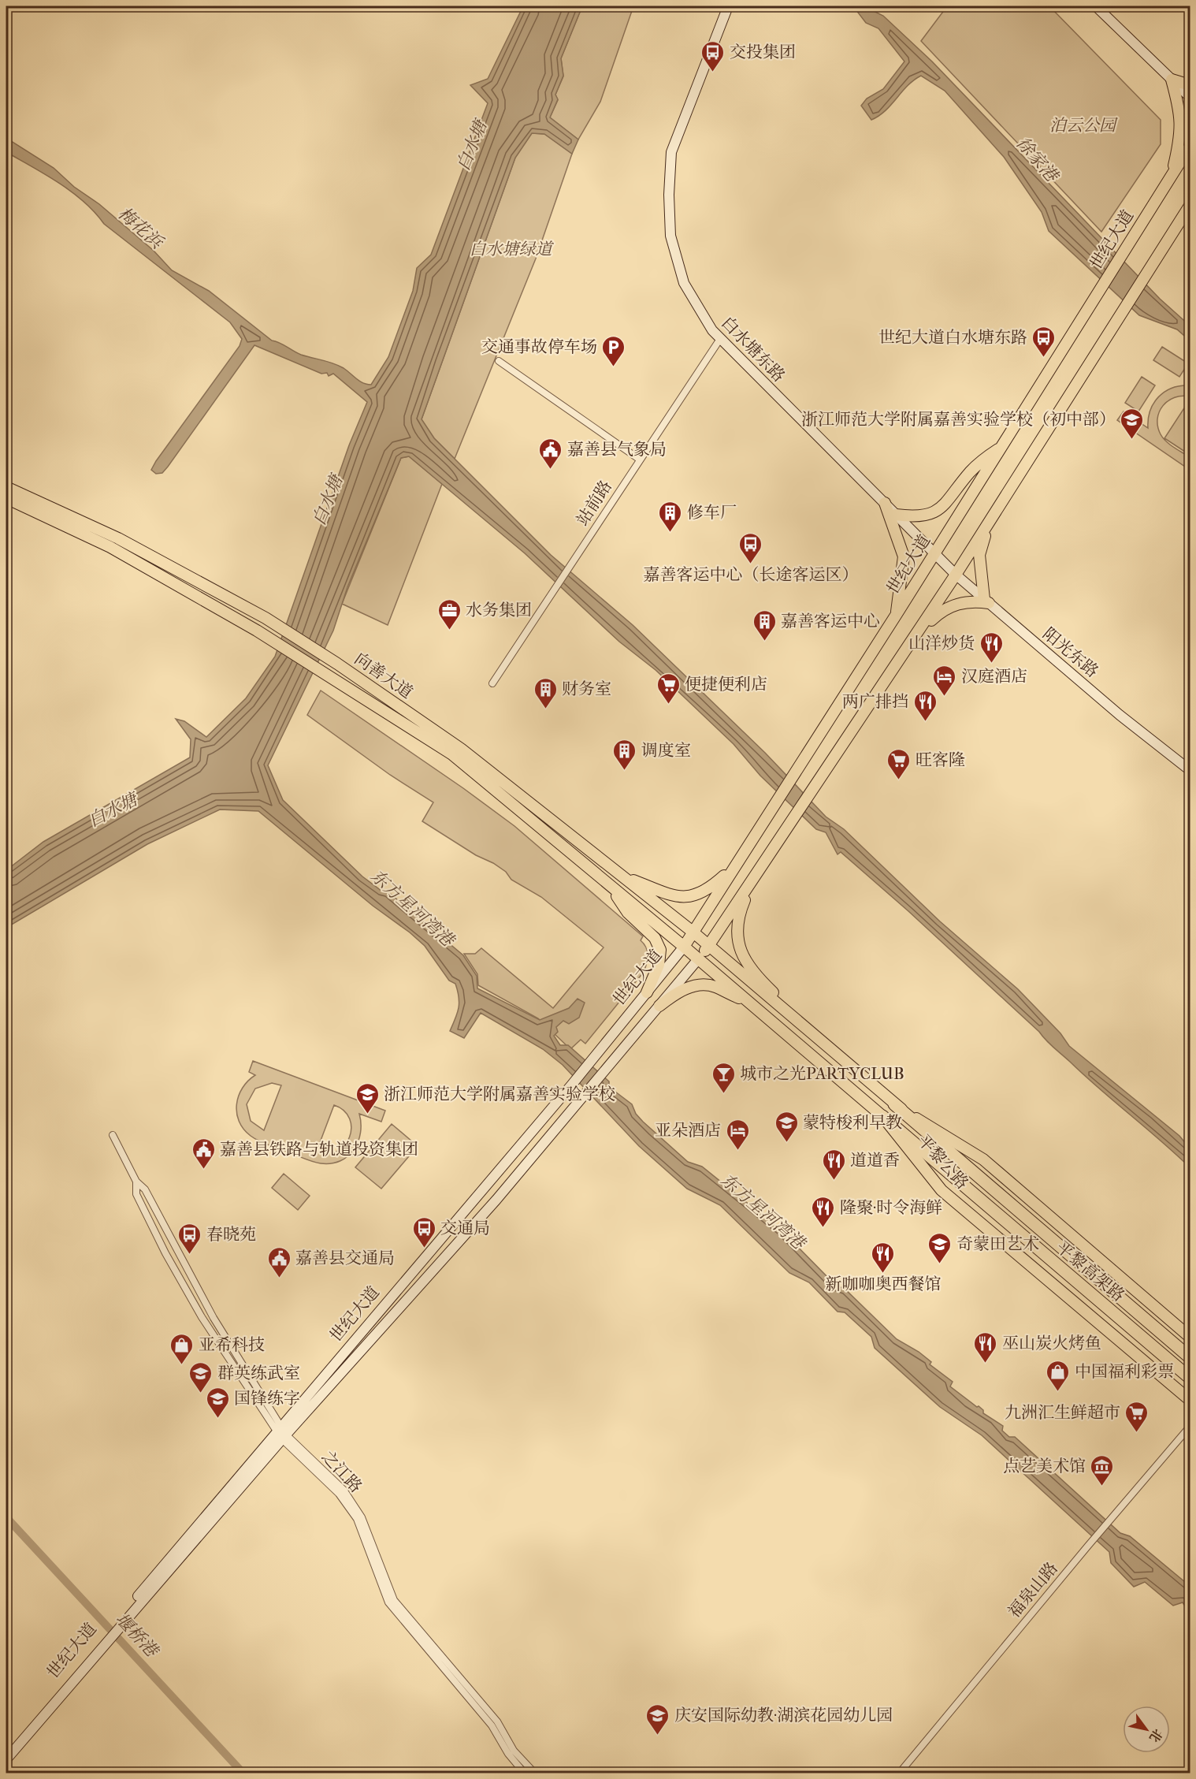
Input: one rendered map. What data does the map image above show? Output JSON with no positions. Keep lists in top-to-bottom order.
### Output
{
  "streets": {
    "highway": ["平黎高架路"],
    "main road": [
      "世纪大道",
      "白水塘东路",
      "阳光东路",
      "向善大道",
      "平黎公路"
    ],
    "street": ["站前路", "之江路", "福泉山路"]
  },
  "crossings": [
    ["世纪大道", "白水塘东路"],
    ["世纪大道", "阳光东路"],
    ["世纪大道", "向善大道"],
    ["世纪大道", "平黎公路"],
    ["世纪大道", "之江路"],
    ["白水塘东路", "站前路"],
    ["白水塘东路", "阳光东路"],
    ["向善大道", "平黎公路"],
    ["平黎公路", "平黎高架路"]
  ],
  "water": [
    "白水塘",
    "徐家港",
    "梅花浜",
    "东方星河湾港",
    "堰桥港"
  ],
  "parks": ["泊云公园", "白水塘绿道"],
  "places": {
    "bus stop": [
      "交投集团",
      "世纪大道白水塘东路",
      "嘉善客运中心（长途客运区）",
      "交通局",
      "春晓苑"
    ],
    "parking": ["交通事故停车场"],
    "school or university": [
      "浙江师范大学附属嘉善实验学校（初中部）",
      "浙江师范大学附属嘉善实验学校",
      "蒙特梭利早教",
      "奇蒙田艺术",
      "群英练武室",
      "国锋练字",
      "庆安国际幼教·湖滨花园幼儿园"
    ],
    "public building": ["嘉善县气象局", "嘉善县铁路与轨道投资集团", "嘉善县交通局"],
    "building": [
      "修车厂",
      "嘉善客运中心",
      "财务室",
      "调度室"
    ],
    "office": ["水务集团"],
    "restaurant": [
      "山洋炒货",
      "两广排挡",
      "道道香",
      "隆聚·时令海鲜",
      "新咖咖奥西餐馆",
      "巫山炭火烤鱼"
    ],
    "hotel": ["汉庭酒店", "亚朵酒店"],
    "supermarket": ["便捷便利店", "旺客隆", "九洲汇生鲜超市"],
    "bar": ["城市之光PARTYCLUB"],
    "shop": ["亚希科技", "中国福利彩票"],
    "museum": ["点艺美术馆"]
  },
  "north": "bottom right"
}
